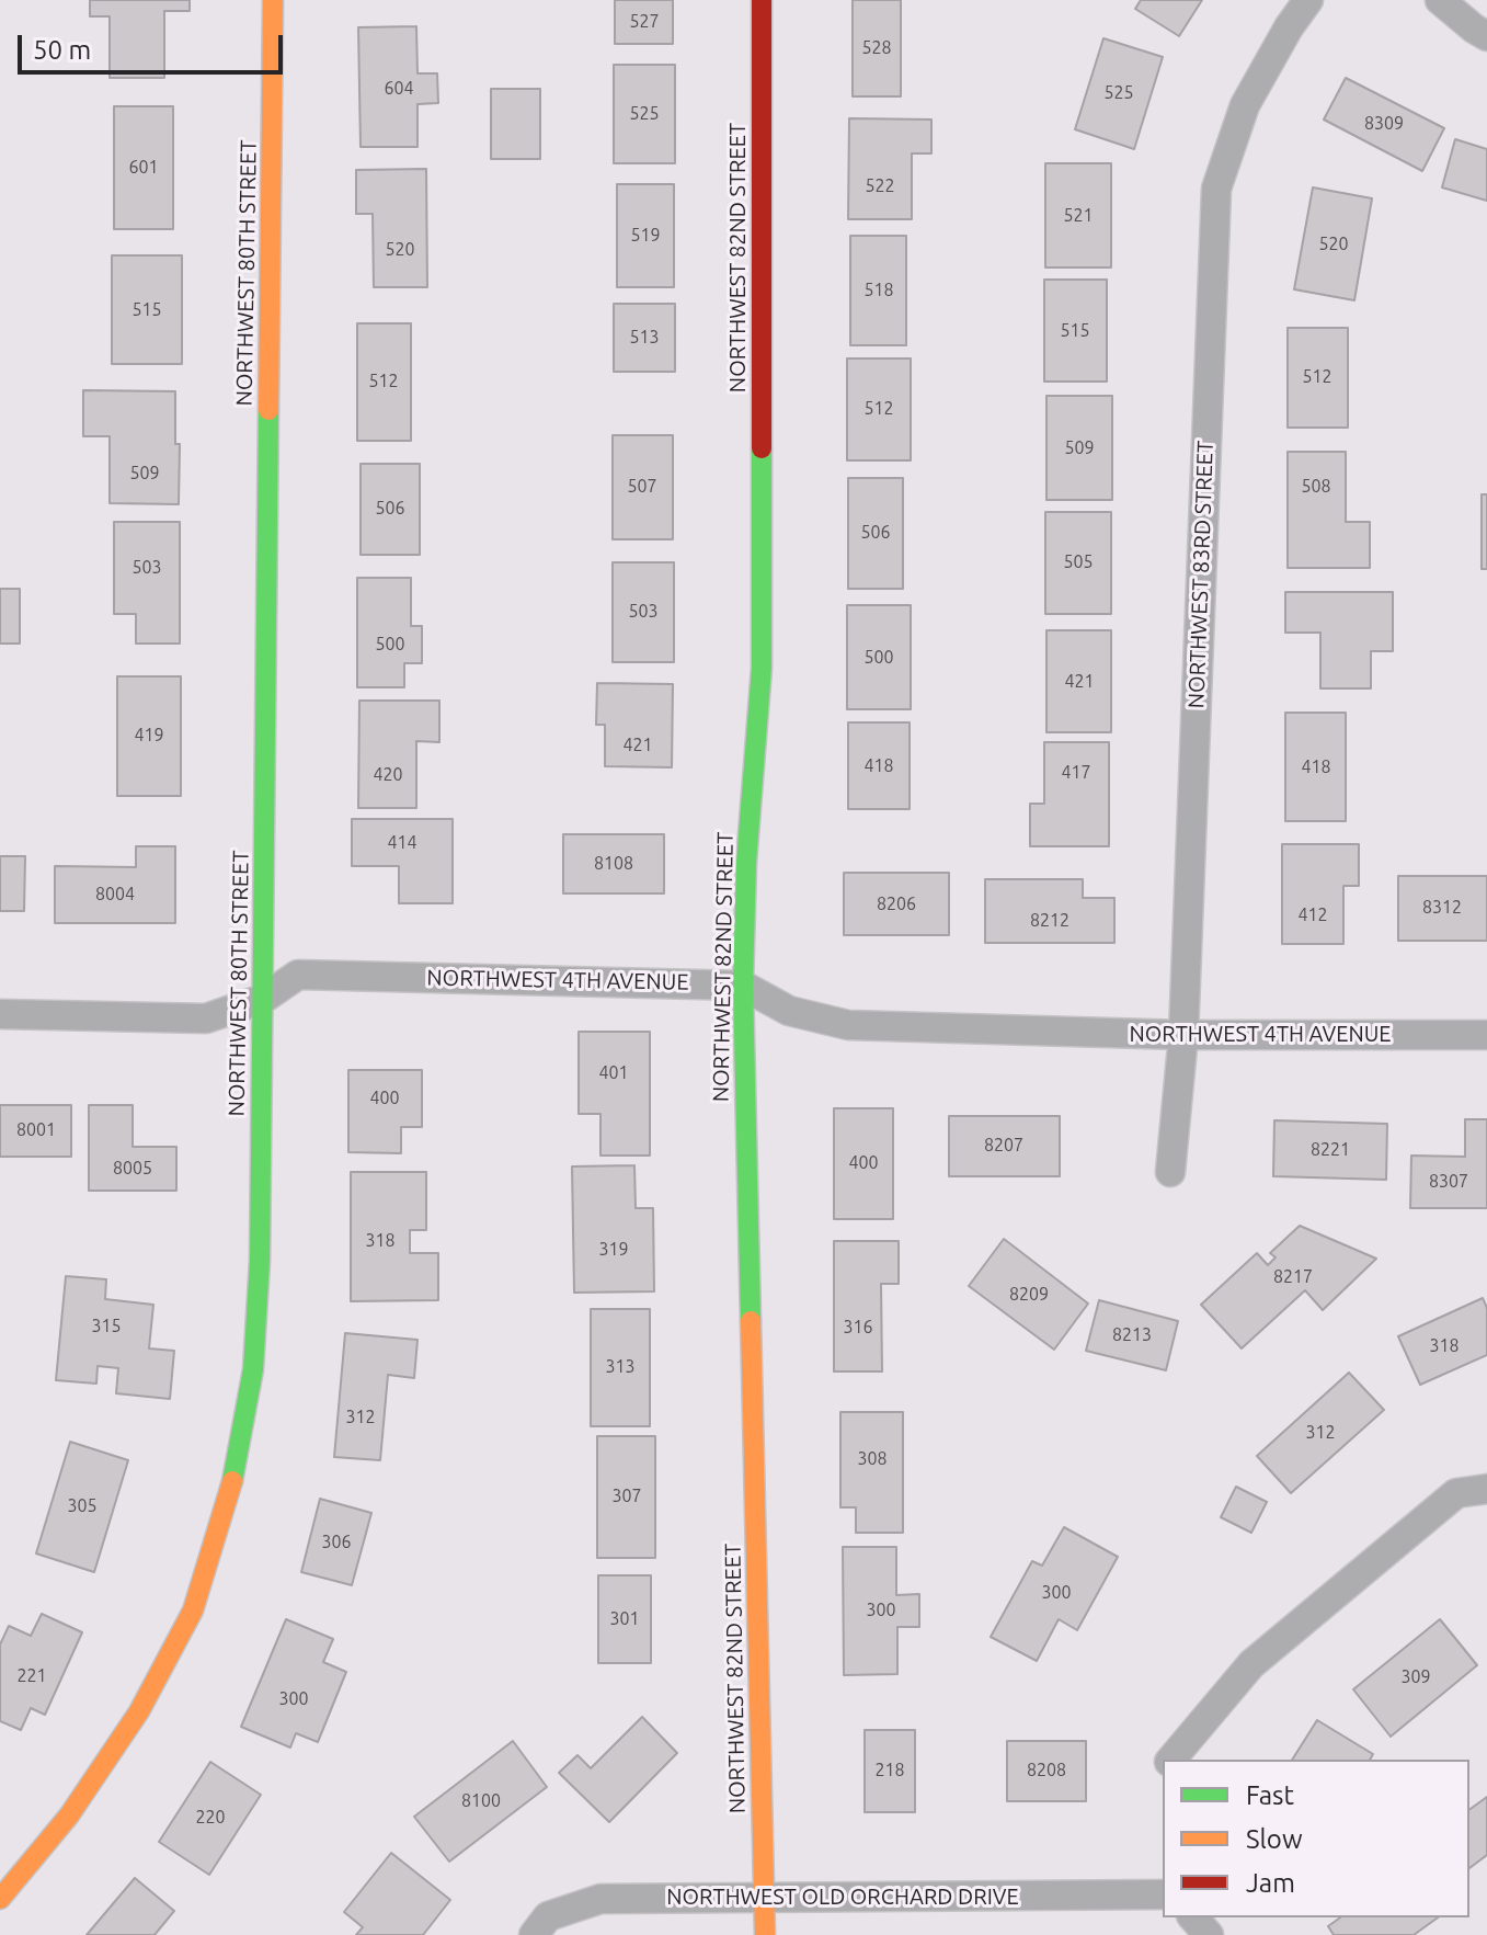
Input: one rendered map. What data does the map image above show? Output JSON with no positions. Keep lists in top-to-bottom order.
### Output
{
  "streets": {
    "street": [
      "NORTHWEST 82ND STREET",
      "NORTHWEST 80TH STREET",
      "NORTHWEST 83RD STREET",
      "NORTHWEST 4TH AVENUE",
      "NORTHWEST OLD ORCHARD DRIVE"
    ]
  },
  "crossings": [
    ["NORTHWEST 82ND STREET", "NORTHWEST 4TH AVENUE"],
    ["NORTHWEST 82ND STREET", "NORTHWEST OLD ORCHARD DRIVE"],
    ["NORTHWEST 80TH STREET", "NORTHWEST 4TH AVENUE"],
    ["NORTHWEST 83RD STREET", "NORTHWEST 4TH AVENUE"]
  ],
  "house_numbers": [
    "527",
    "528",
    "604",
    "525",
    "525",
    "8309",
    "601",
    "522",
    "521",
    "519",
    "520",
    "520",
    "518",
    "515",
    "515",
    "513",
    "512",
    "512",
    "512",
    "509",
    "509",
    "507",
    "508",
    "506",
    "506",
    "505",
    "503",
    "503",
    "500",
    "500",
    "421",
    "419",
    "421",
    "418",
    "418",
    "417",
    "420",
    "414",
    "8108",
    "8004",
    "8206",
    "8312",
    "412",
    "8212",
    "401",
    "400",
    "8001",
    "8207",
    "8221",
    "400",
    "8005",
    "8307",
    "318",
    "319",
    "8217",
    "8209",
    "315",
    "316",
    "8213",
    "318",
    "313",
    "312",
    "312",
    "308",
    "307",
    "305",
    "306",
    "300",
    "300",
    "301",
    "221",
    "309",
    "300",
    "218",
    "8208",
    "8100",
    "220"
  ],
  "legend": ["Fast", "Slow", "Jam"],
  "scale_bar": "50 m"
}
